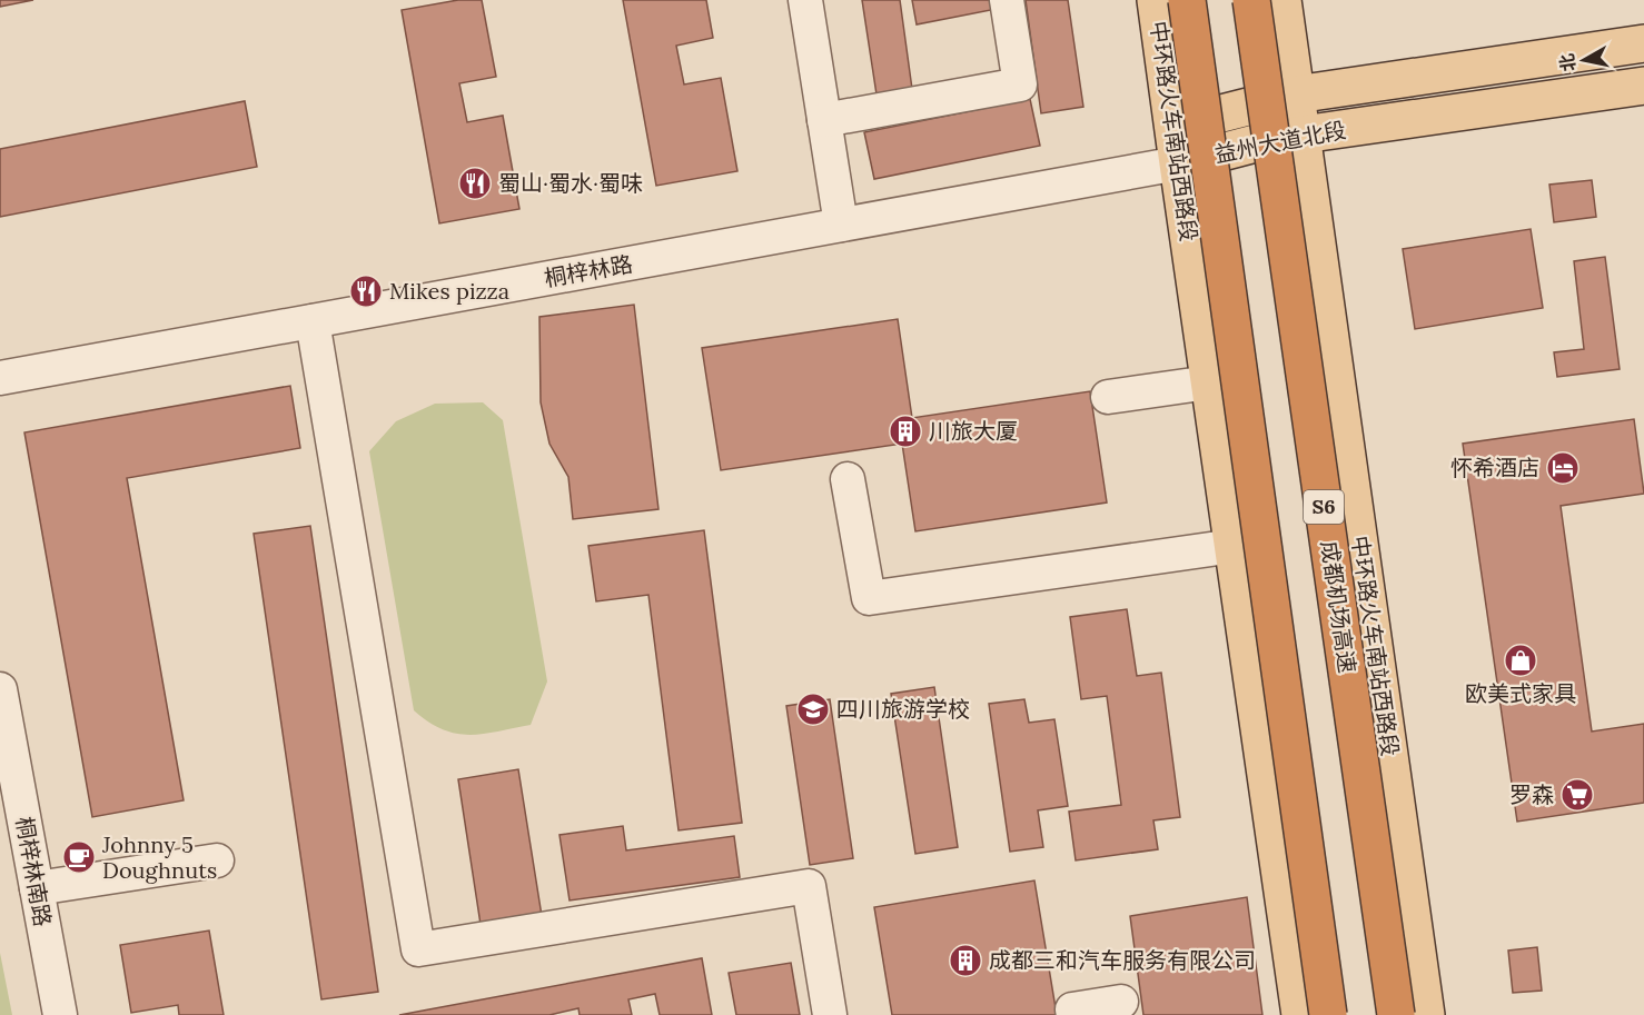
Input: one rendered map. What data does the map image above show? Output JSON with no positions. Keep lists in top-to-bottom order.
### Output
{
  "streets": {
    "highway": ["S6", "成都机场高速"],
    "main road": ["中环路火车南站西路段", "益州大道北段"],
    "street": ["桐梓林路", "桐梓林南路"]
  },
  "crossings": [
    ["中环路火车南站西路段", "益州大道北段"],
    ["中环路火车南站西路段", "桐梓林路"],
    ["益州大道北段", "桐梓林路"]
  ],
  "places": {
    "restaurant": ["蜀山·蜀水·蜀味", "Mikes pizza"],
    "building": ["川旅大厦", "成都三和汽车服务有限公司"],
    "hotel": ["怀希酒店"],
    "shop": ["欧美式家具"],
    "school or university": ["四川旅游学校"],
    "supermarket": ["罗森"],
    "cafe": ["Johnny 5 Doughnuts"]
  },
  "north": "left"
}
